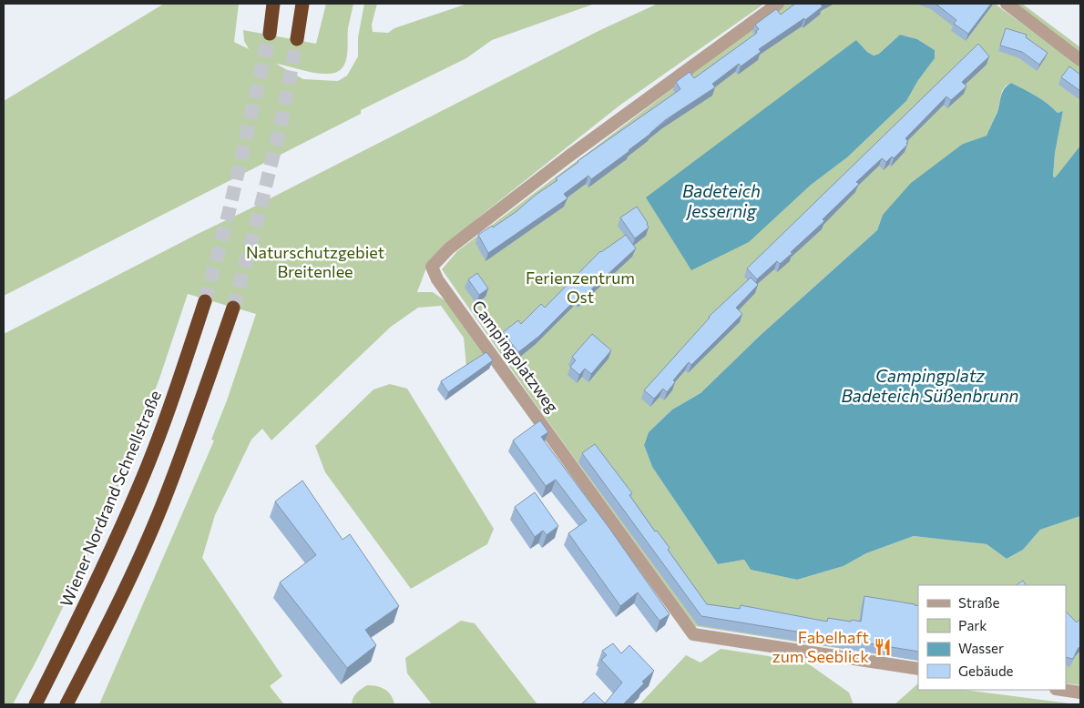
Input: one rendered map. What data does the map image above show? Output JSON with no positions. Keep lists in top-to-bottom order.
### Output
{
  "streets": {
    "highway": ["Wiener Nordrand Schnellstraße"],
    "street": ["Campingplatzweg"]
  },
  "water": ["Badeteich Jessernig", "Campingplatz Badeteich Süßenbrunn"],
  "parks": ["Naturschutzgebiet Breitenlee", "Ferienzentrum Ost"],
  "places": {
    "restaurant": ["Fabelhaft zum Seeblick"]
  },
  "legend": [
    "Straße",
    "Park",
    "Wasser",
    "Gebäude"
  ]
}
